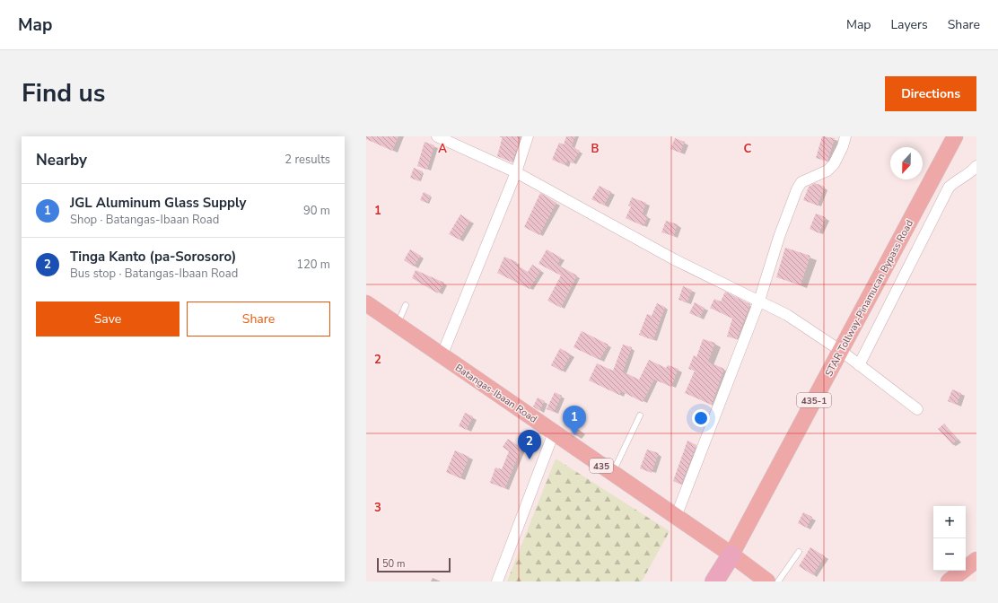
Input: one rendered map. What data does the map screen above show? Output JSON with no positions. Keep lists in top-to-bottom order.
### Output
{
  "streets": {
    "main road": [
      "STAR Tollway-Pinamucan Bypass Road",
      "Batangas-Ibaan Road",
      "435-1",
      "435"
    ]
  },
  "crossings": [
    ["STAR Tollway-Pinamucan Bypass Road", "Batangas-Ibaan Road"]
  ],
  "scale_bar": "50 m",
  "north": "bottom",
  "page": {
    "header": "Map",
    "nav": ["Map", "Layers", "Share"],
    "title": "Find us",
    "buttons": [
      "Directions",
      ["Save", "Share"]
    ],
    "heading": ["Nearby", "2 results"],
    "list": [
      {
        "mark": "1",
        "name": "JGL Aluminum Glass Supply",
        "note": "Shop · Batangas-Ibaan Road",
        "value": "90 m"
      },
      {
        "mark": "2",
        "name": "Tinga Kanto (pa-Sorosoro)",
        "note": "Bus stop · Batangas-Ibaan Road",
        "value": "120 m"
      }
    ],
    "pins": ["1", "2"],
    "map_buttons": ["+", "−"],
    "scale": "50 m"
  },
  "grid": {
    "columns": ["A", "B", "C"],
    "rows": ["1", "2", "3"]
  }
}
